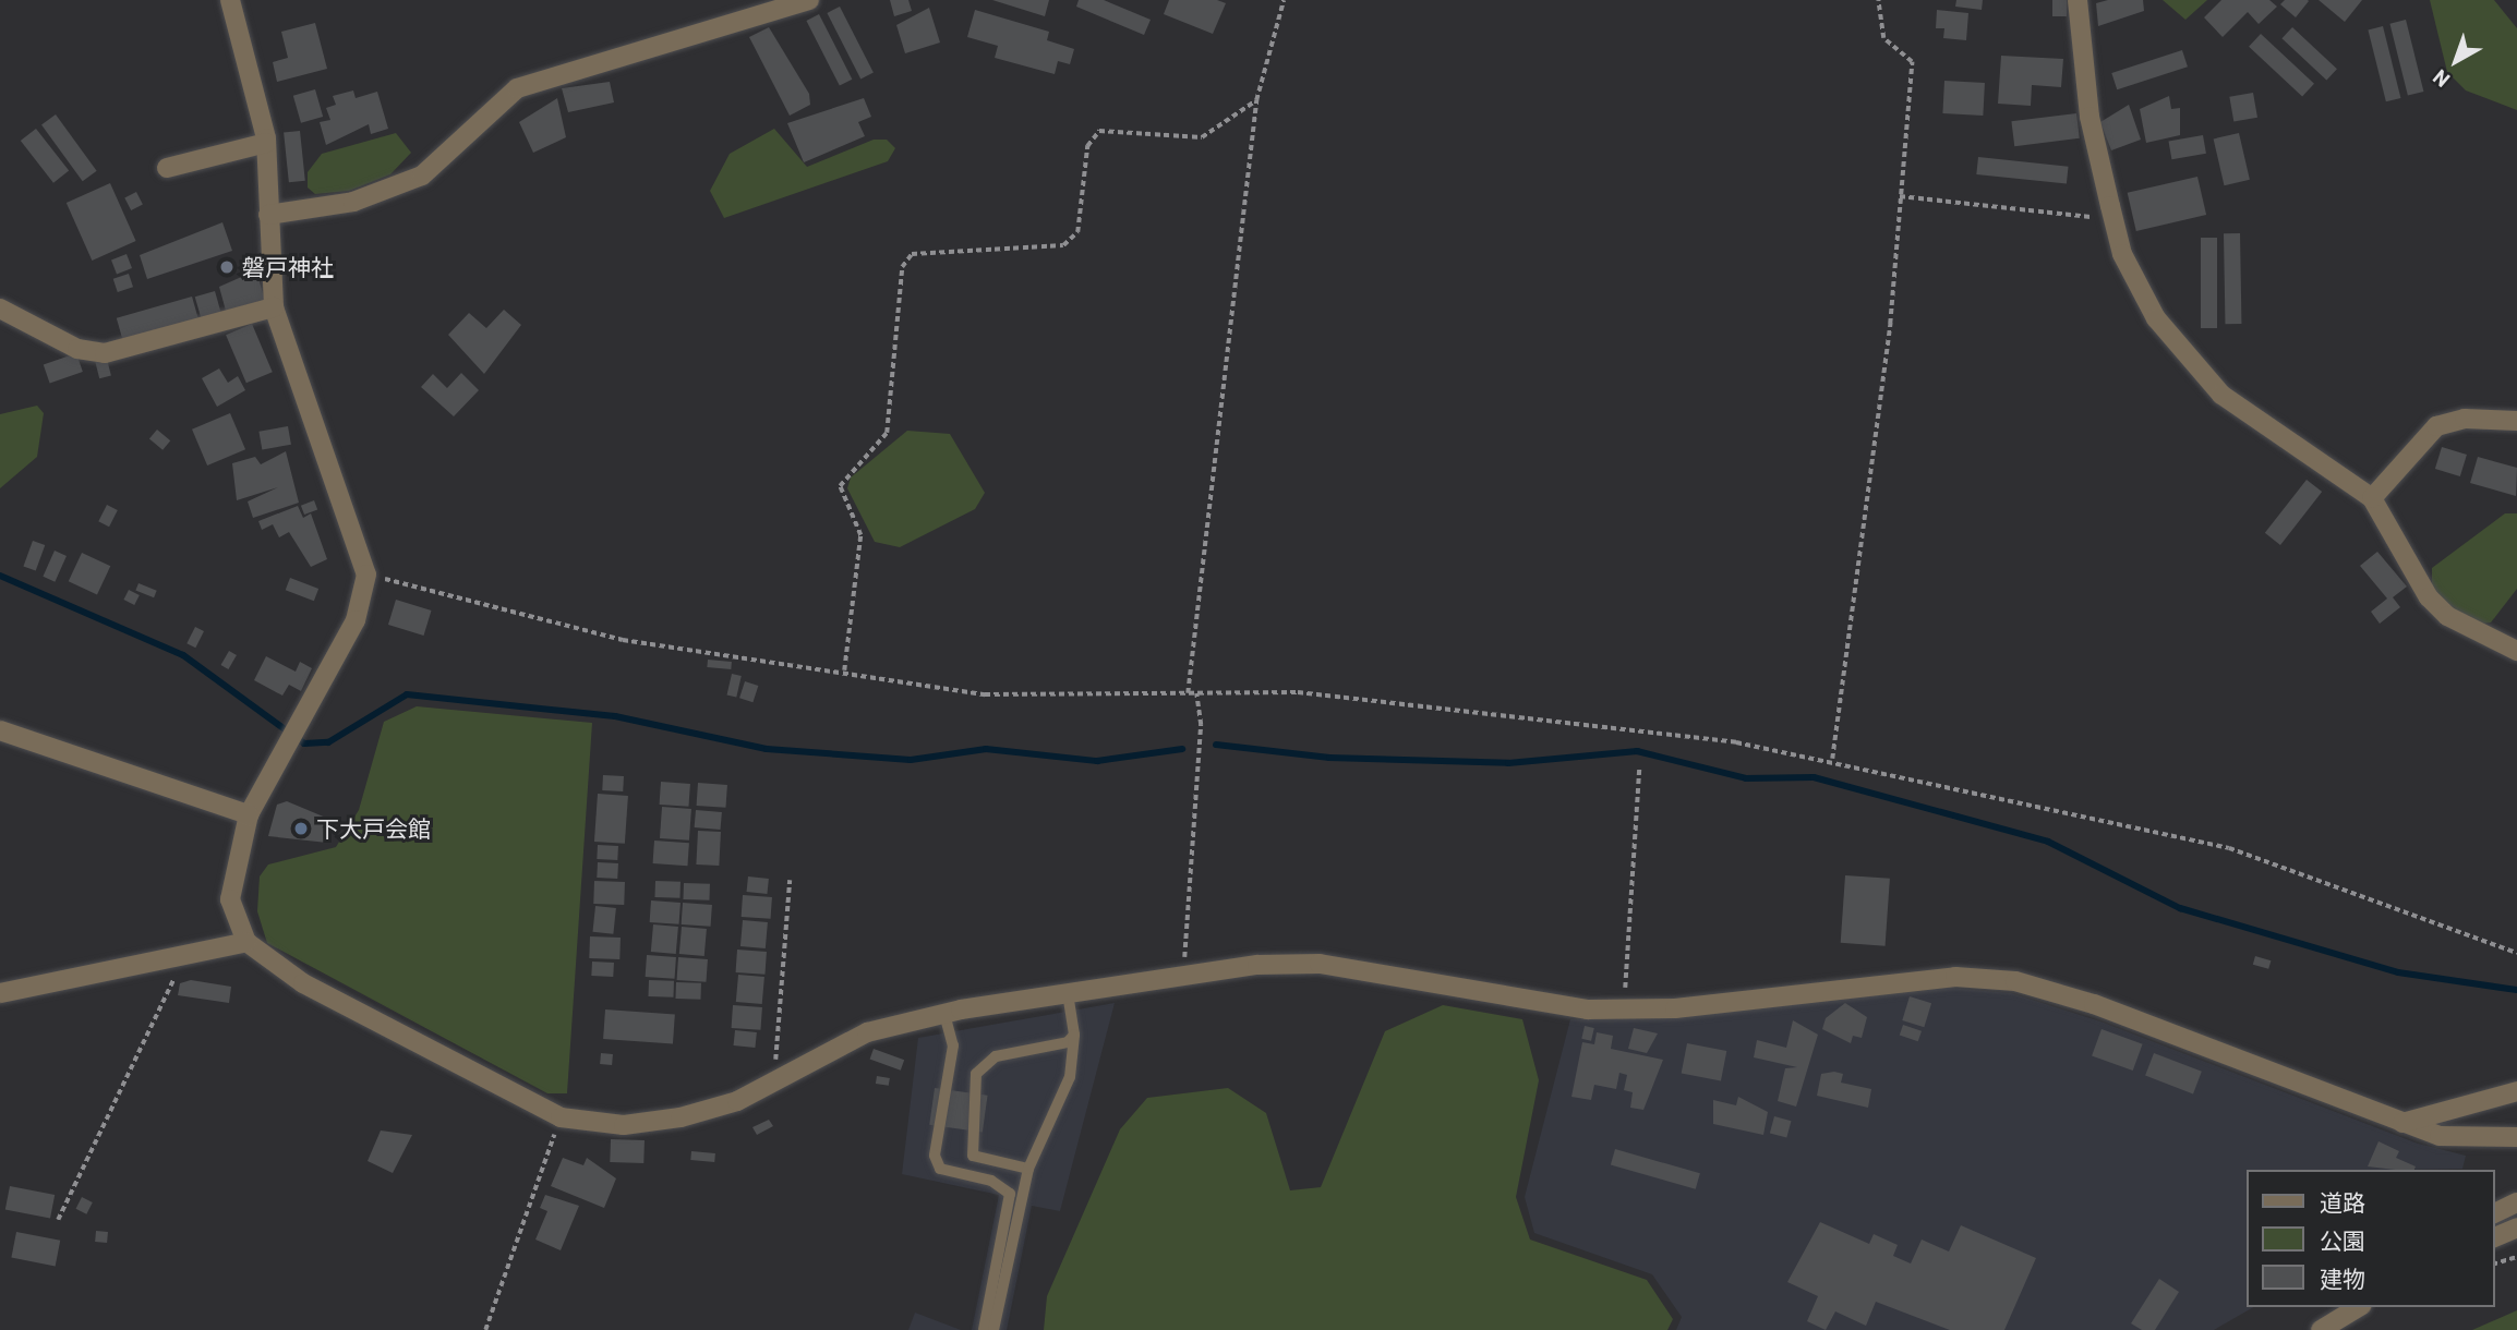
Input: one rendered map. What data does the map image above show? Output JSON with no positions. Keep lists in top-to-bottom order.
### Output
{
  "places": ["磐戸神社", "下大戸会館"],
  "legend": ["道路", "公園", "建物"],
  "north": "bottom left"
}
